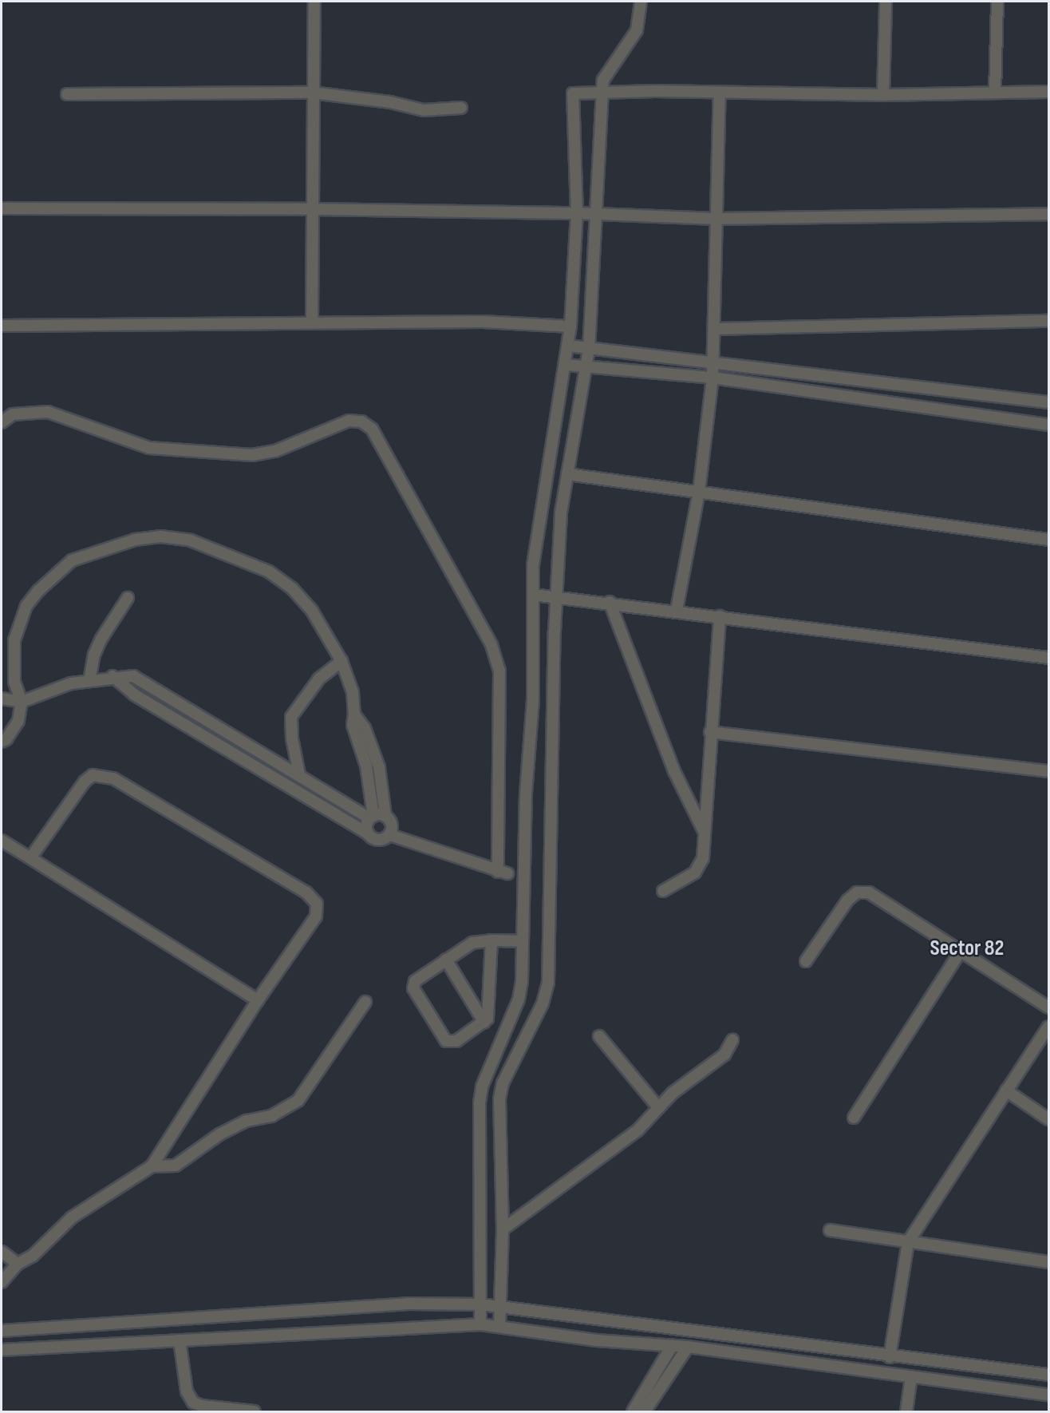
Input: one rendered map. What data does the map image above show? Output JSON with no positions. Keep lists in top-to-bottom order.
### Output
{
  "districts": ["Sector 82"]
}
